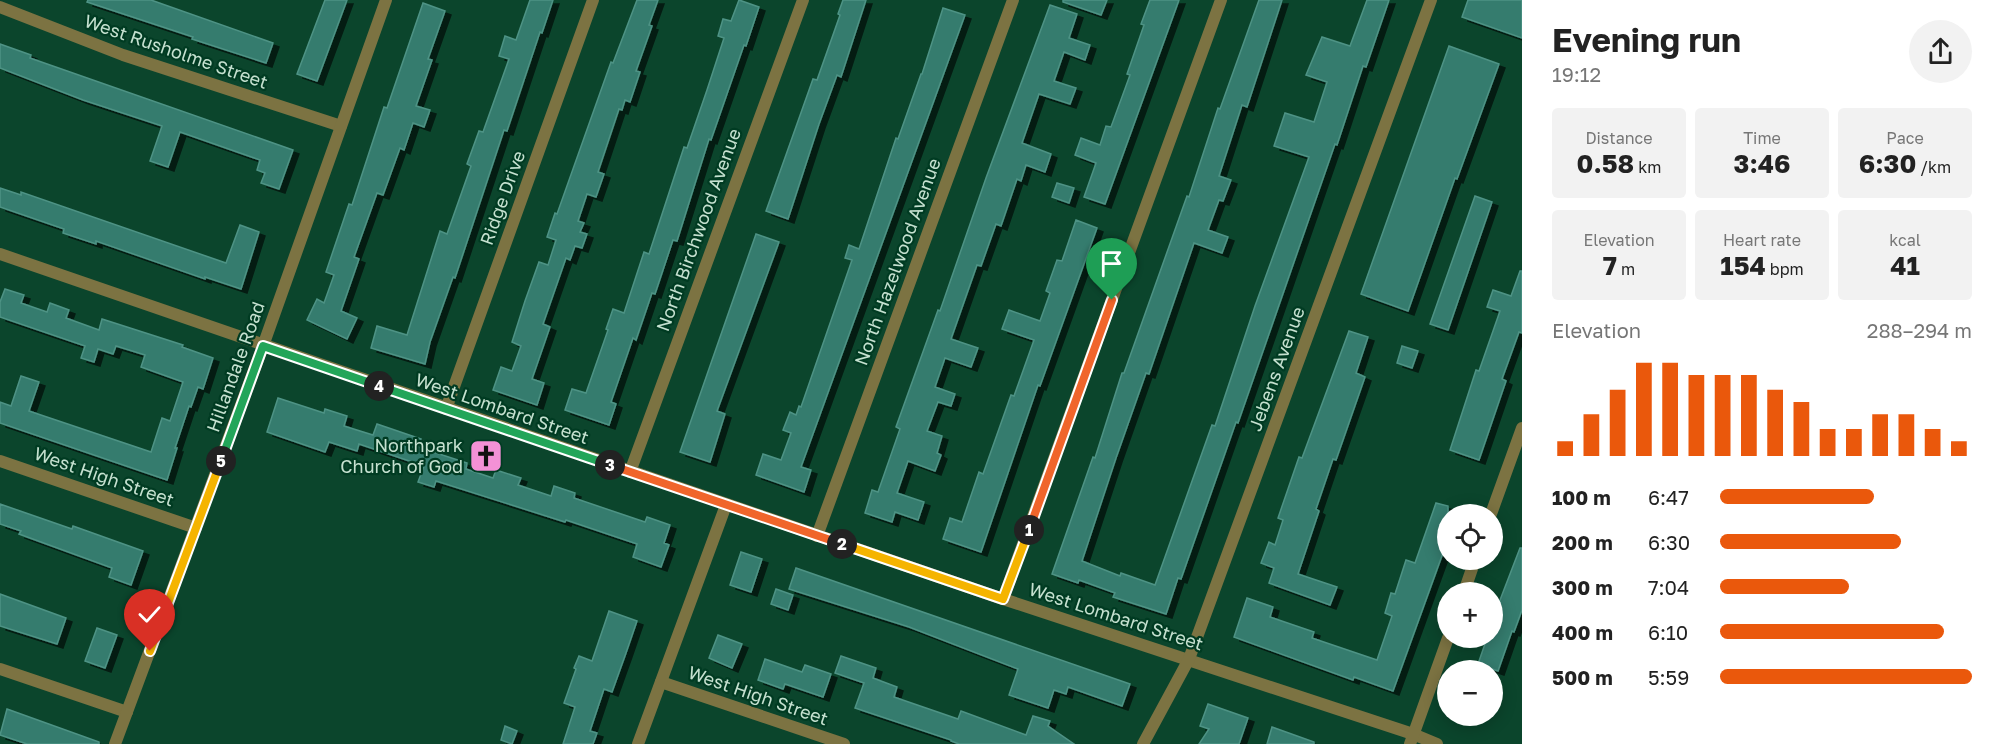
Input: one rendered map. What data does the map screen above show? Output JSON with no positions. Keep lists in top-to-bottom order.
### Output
{
  "streets": {
    "street": [
      "West Rusholme Street",
      "Ridge Drive",
      "North Birchwood Avenue",
      "North Hazelwood Avenue",
      "Hillandale Road",
      "Jebens Avenue",
      "West Lombard Street",
      "West High Street"
    ]
  },
  "crossings": [
    ["West Rusholme Street", "Hillandale Road"],
    ["Ridge Drive", "West Lombard Street"],
    ["North Birchwood Avenue", "West Lombard Street"],
    ["North Hazelwood Avenue", "West Lombard Street"],
    ["Hillandale Road", "West Lombard Street"],
    ["Hillandale Road", "West High Street"],
    ["Jebens Avenue", "West Lombard Street"]
  ],
  "places": {
    "church": ["Northpark Church of God"]
  },
  "page": {
    "heading": ["Evening run", "19:12"],
    "stats": [
      ["Distance", "0.58 km"],
      ["Time", "3:46"],
      ["Pace", "6:30 /km"],
      ["Elevation", "7 m"],
      ["Heart rate", "154 bpm"],
      ["kcal", "41"]
    ],
    "chart": ["Elevation", "288–294 m"],
    "pins": [
      "4",
      "5",
      "3",
      "1",
      "2"
    ],
    "list": [
      {
        "name": "100 m",
        "note": "6:47"
      },
      {
        "name": "200 m",
        "note": "6:30"
      },
      {
        "name": "300 m",
        "note": "7:04"
      },
      {
        "name": "400 m",
        "note": "6:10"
      },
      {
        "name": "500 m",
        "note": "5:59"
      }
    ],
    "map_buttons": ["+", "−"]
  }
}
